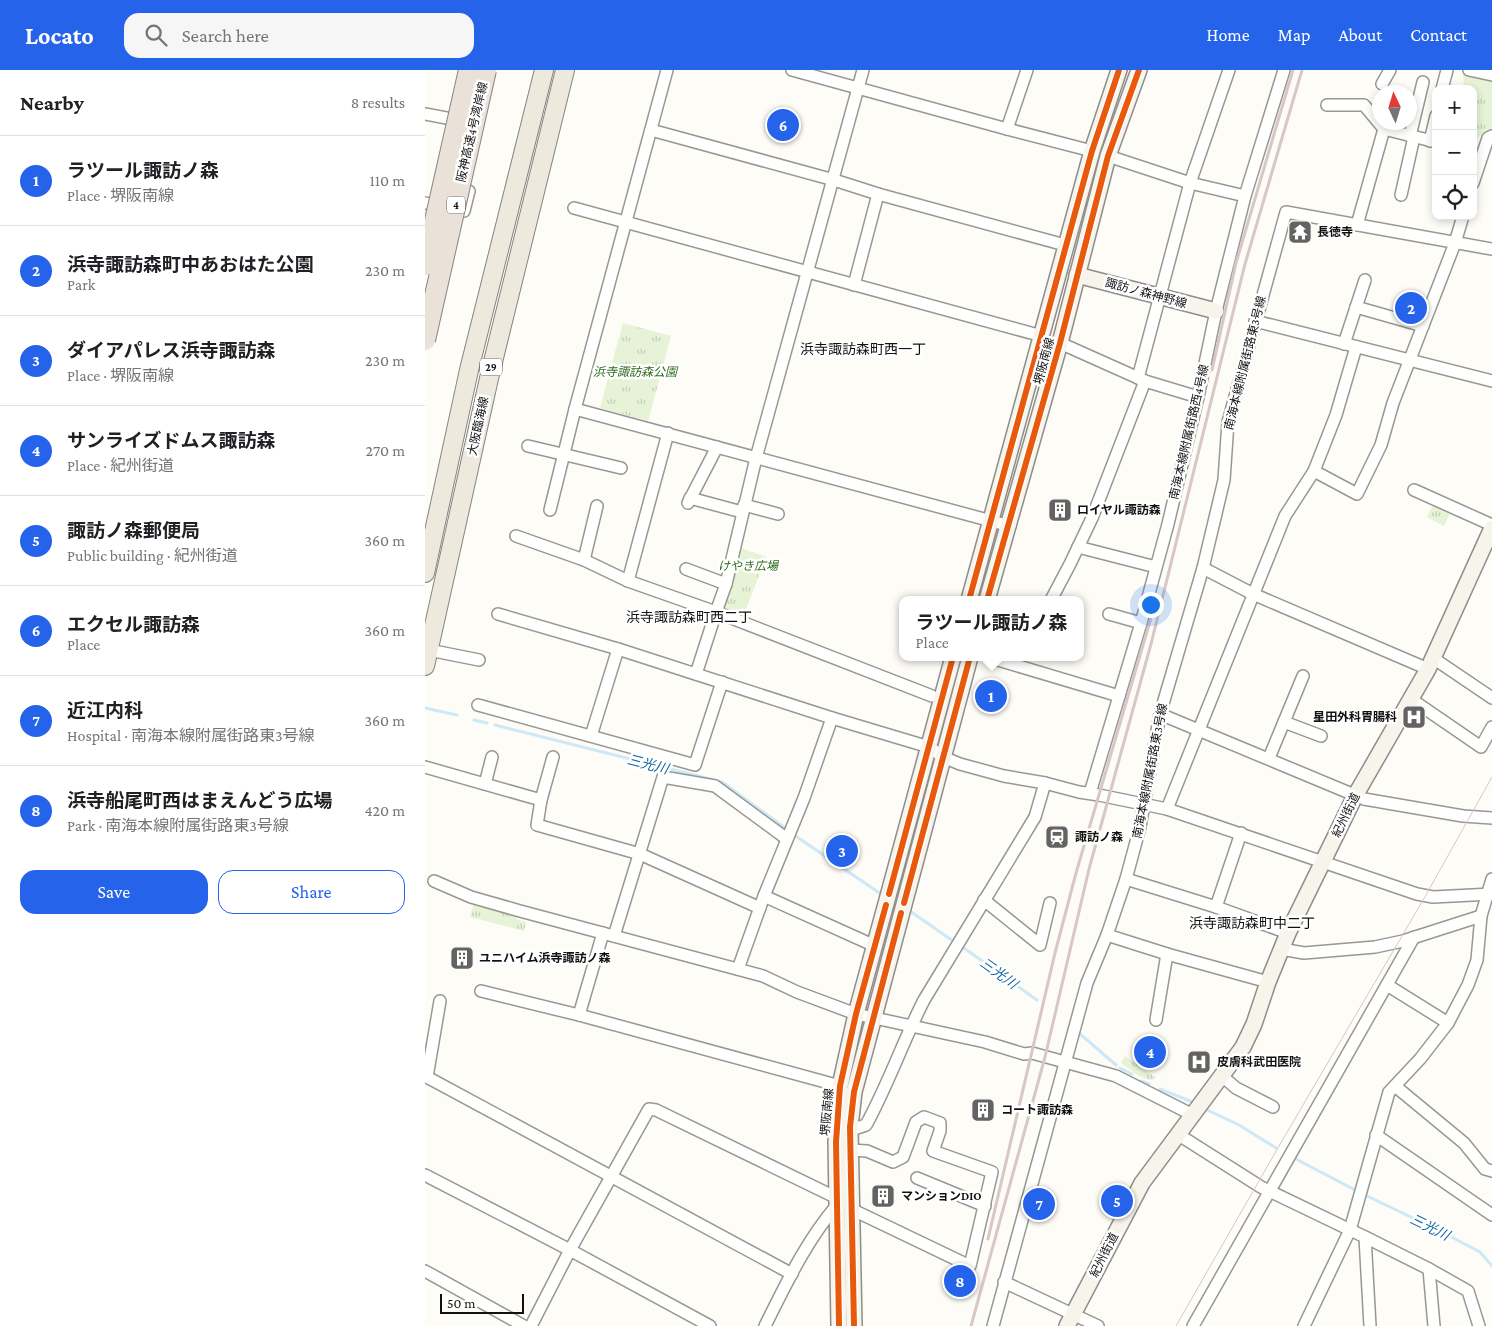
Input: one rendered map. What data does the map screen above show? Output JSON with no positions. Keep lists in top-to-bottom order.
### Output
{
  "streets": {
    "highway": ["阪神高速4号湾岸線", "4"],
    "main road": [
      "諏訪ノ森神野線",
      "堺阪南線",
      "29",
      "大阪臨海線",
      "紀州街道"
    ],
    "street": ["南海本線附属街路東3号線", "南海本線附属街路西4号線"]
  },
  "crossings": [
    ["諏訪ノ森神野線", "堺阪南線"],
    ["諏訪ノ森神野線", "南海本線附属街路西4号線"]
  ],
  "districts": ["浜寺諏訪森町西一丁", "浜寺諏訪森町西二丁", "浜寺諏訪森町中二丁"],
  "water": ["三光川"],
  "parks": ["浜寺諏訪森公園", "けやき広場"],
  "places": {
    "temple": ["長徳寺"],
    "building": [
      "ロイヤル諏訪森",
      "ユニハイム浜寺諏訪ノ森",
      "コート諏訪森",
      "マンションDIO"
    ],
    "hospital": ["星田外科胃腸科", "皮膚科武田医院"],
    "station": ["諏訪ノ森"]
  },
  "scale_bar": "50 m",
  "north": "top",
  "page": {
    "header": "Locato",
    "search": "Search here",
    "nav": [
      "Home",
      "Map",
      "About",
      "Contact"
    ],
    "heading": ["Nearby", "8 results"],
    "map_buttons": ["+", "−"],
    "pins": [
      "6",
      "2",
      "1",
      "3",
      "4",
      "5",
      "7",
      "8"
    ],
    "list": [
      {
        "mark": "1",
        "name": "ラツール諏訪ノ森",
        "note": "Place · 堺阪南線",
        "value": "110 m"
      },
      {
        "mark": "2",
        "name": "浜寺諏訪森町中あおはた公園",
        "note": "Park",
        "value": "230 m"
      },
      {
        "mark": "3",
        "name": "ダイアパレス浜寺諏訪森",
        "note": "Place · 堺阪南線",
        "value": "230 m"
      },
      {
        "mark": "4",
        "name": "サンライズドムス諏訪森",
        "note": "Place · 紀州街道",
        "value": "270 m"
      },
      {
        "mark": "5",
        "name": "諏訪ノ森郵便局",
        "note": "Public building · 紀州街道",
        "value": "360 m"
      },
      {
        "mark": "6",
        "name": "エクセル諏訪森",
        "note": "Place",
        "value": "360 m"
      },
      {
        "mark": "7",
        "name": "近江内科",
        "note": "Hospital · 南海本線附属街路東3号線",
        "value": "360 m"
      },
      {
        "mark": "8",
        "name": "浜寺船尾町西はまえんどう広場",
        "note": "Park · 南海本線附属街路東3号線",
        "value": "420 m"
      }
    ],
    "popup": ["ラツール諏訪ノ森", "Place"],
    "buttons": ["Save", "Share"],
    "scale": "50 m"
  }
}
